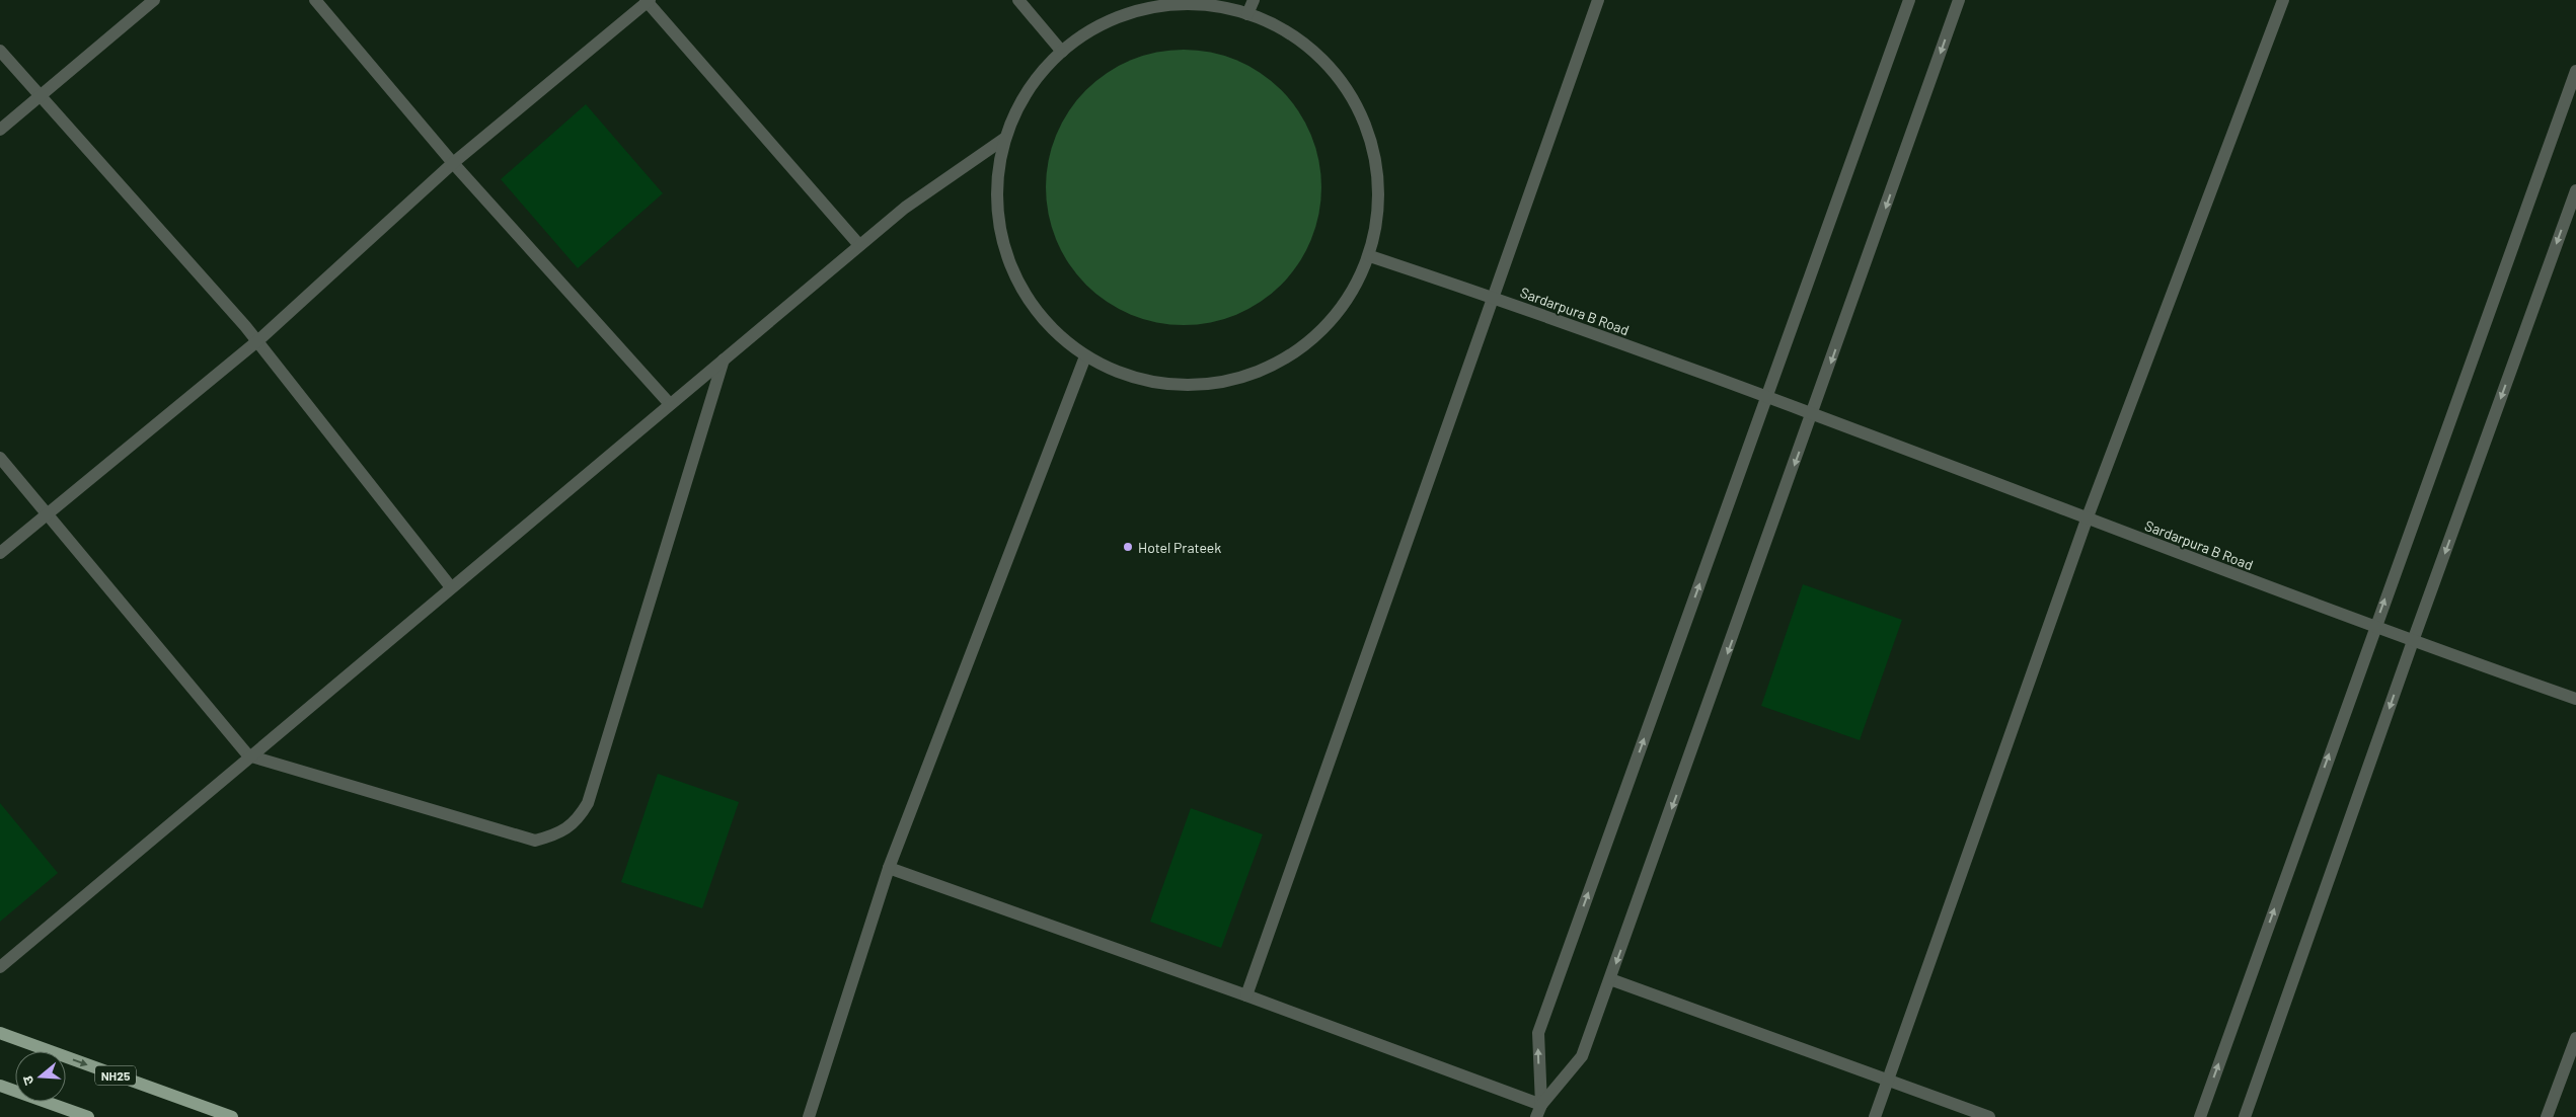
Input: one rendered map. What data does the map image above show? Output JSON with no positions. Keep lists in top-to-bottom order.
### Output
{
  "streets": {
    "main road": ["NH25"],
    "street": ["Sardarpura B Road"]
  },
  "places": ["Hotel Prateek"],
  "north": "left"
}
